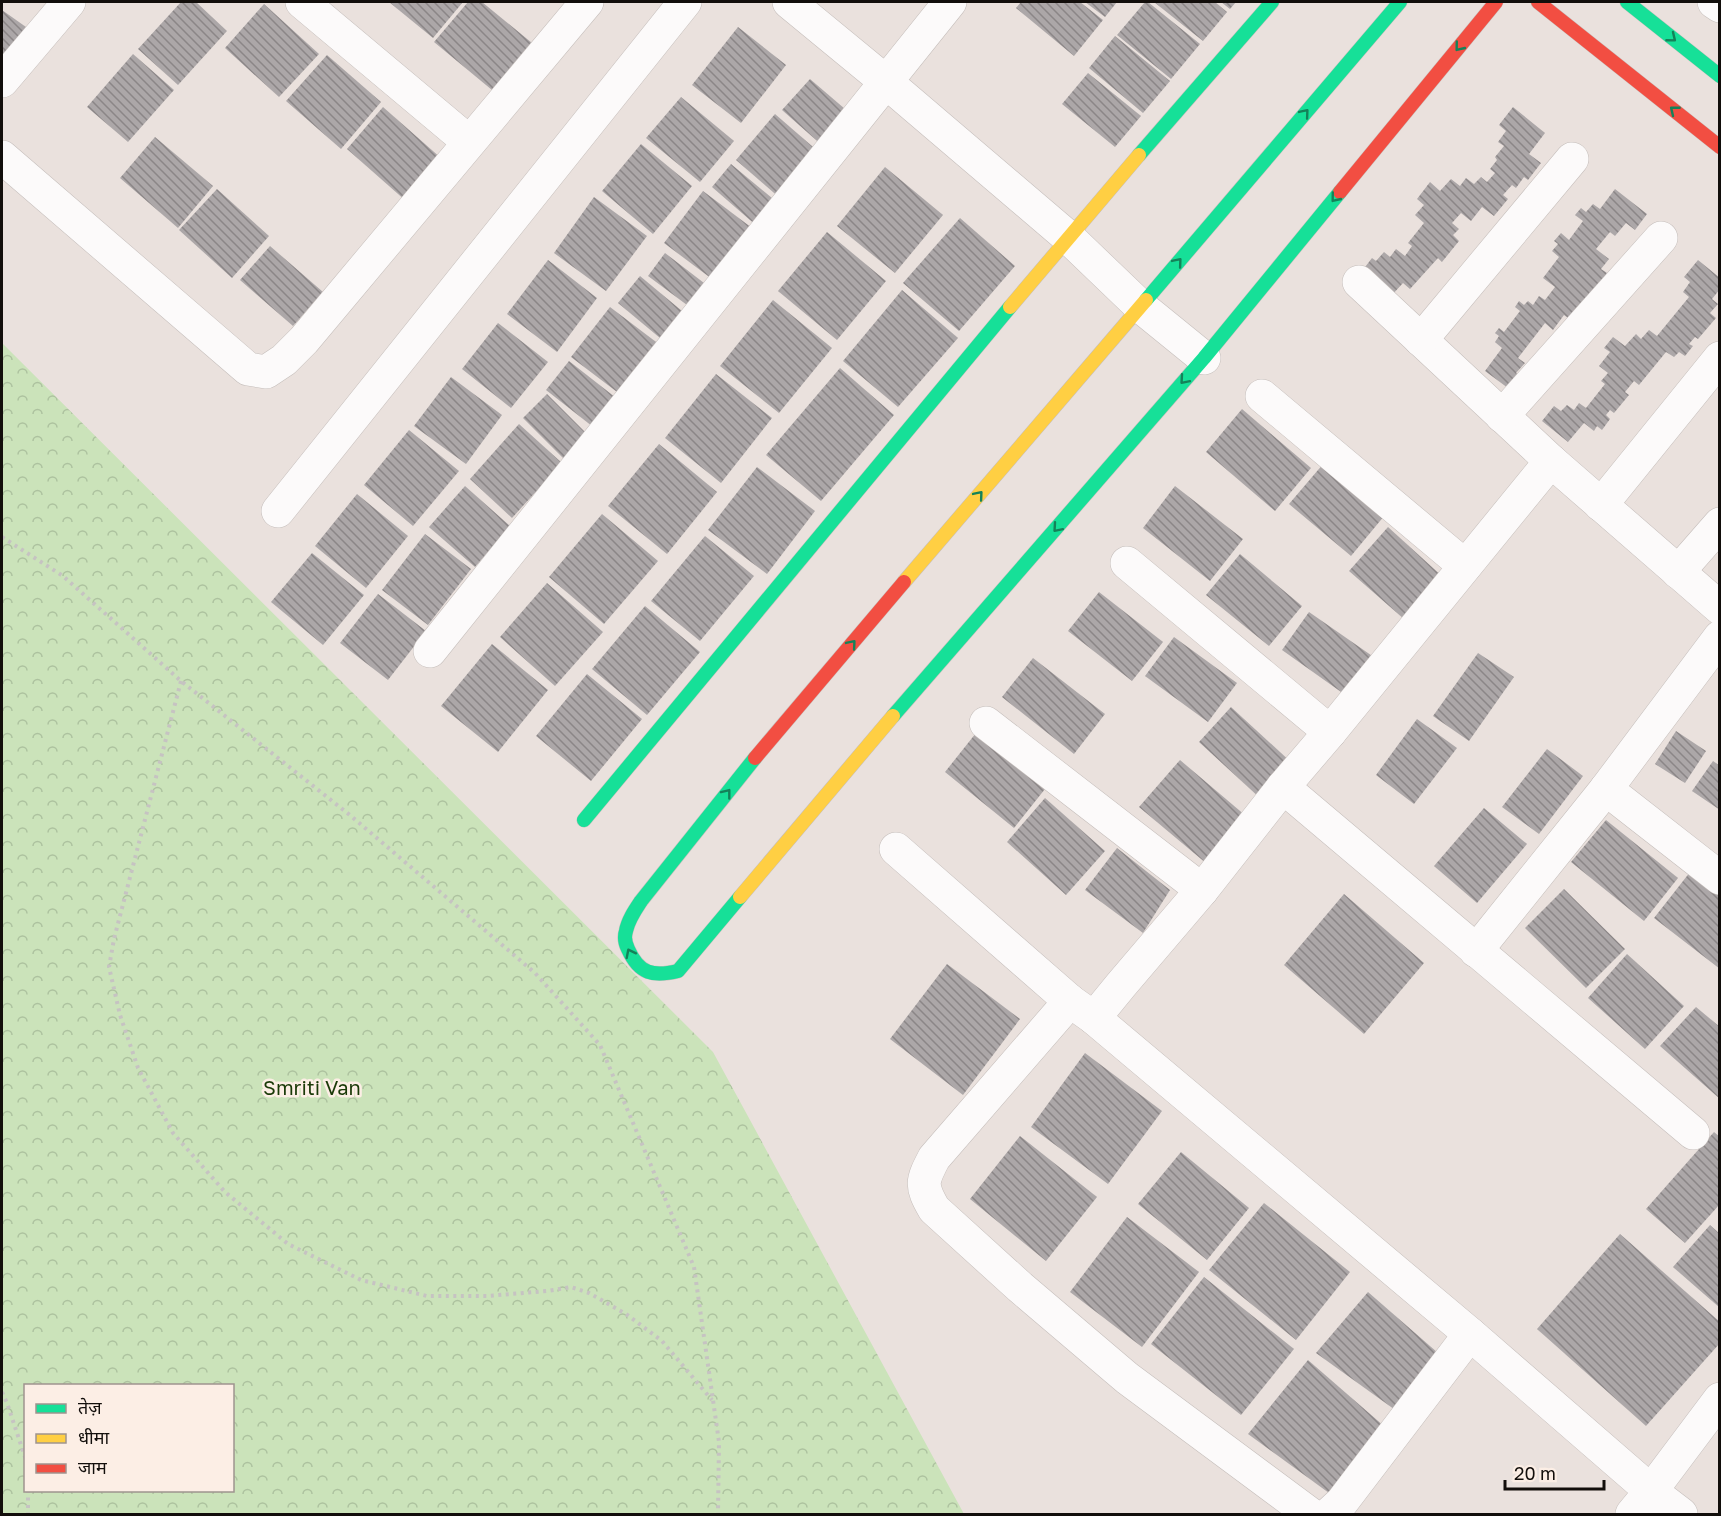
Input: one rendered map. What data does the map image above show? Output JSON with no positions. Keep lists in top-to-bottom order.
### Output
{
  "parks": ["Smriti Van"],
  "legend": ["तेज़", "धीमा", "जाम"],
  "scale_bar": "20 m"
}
